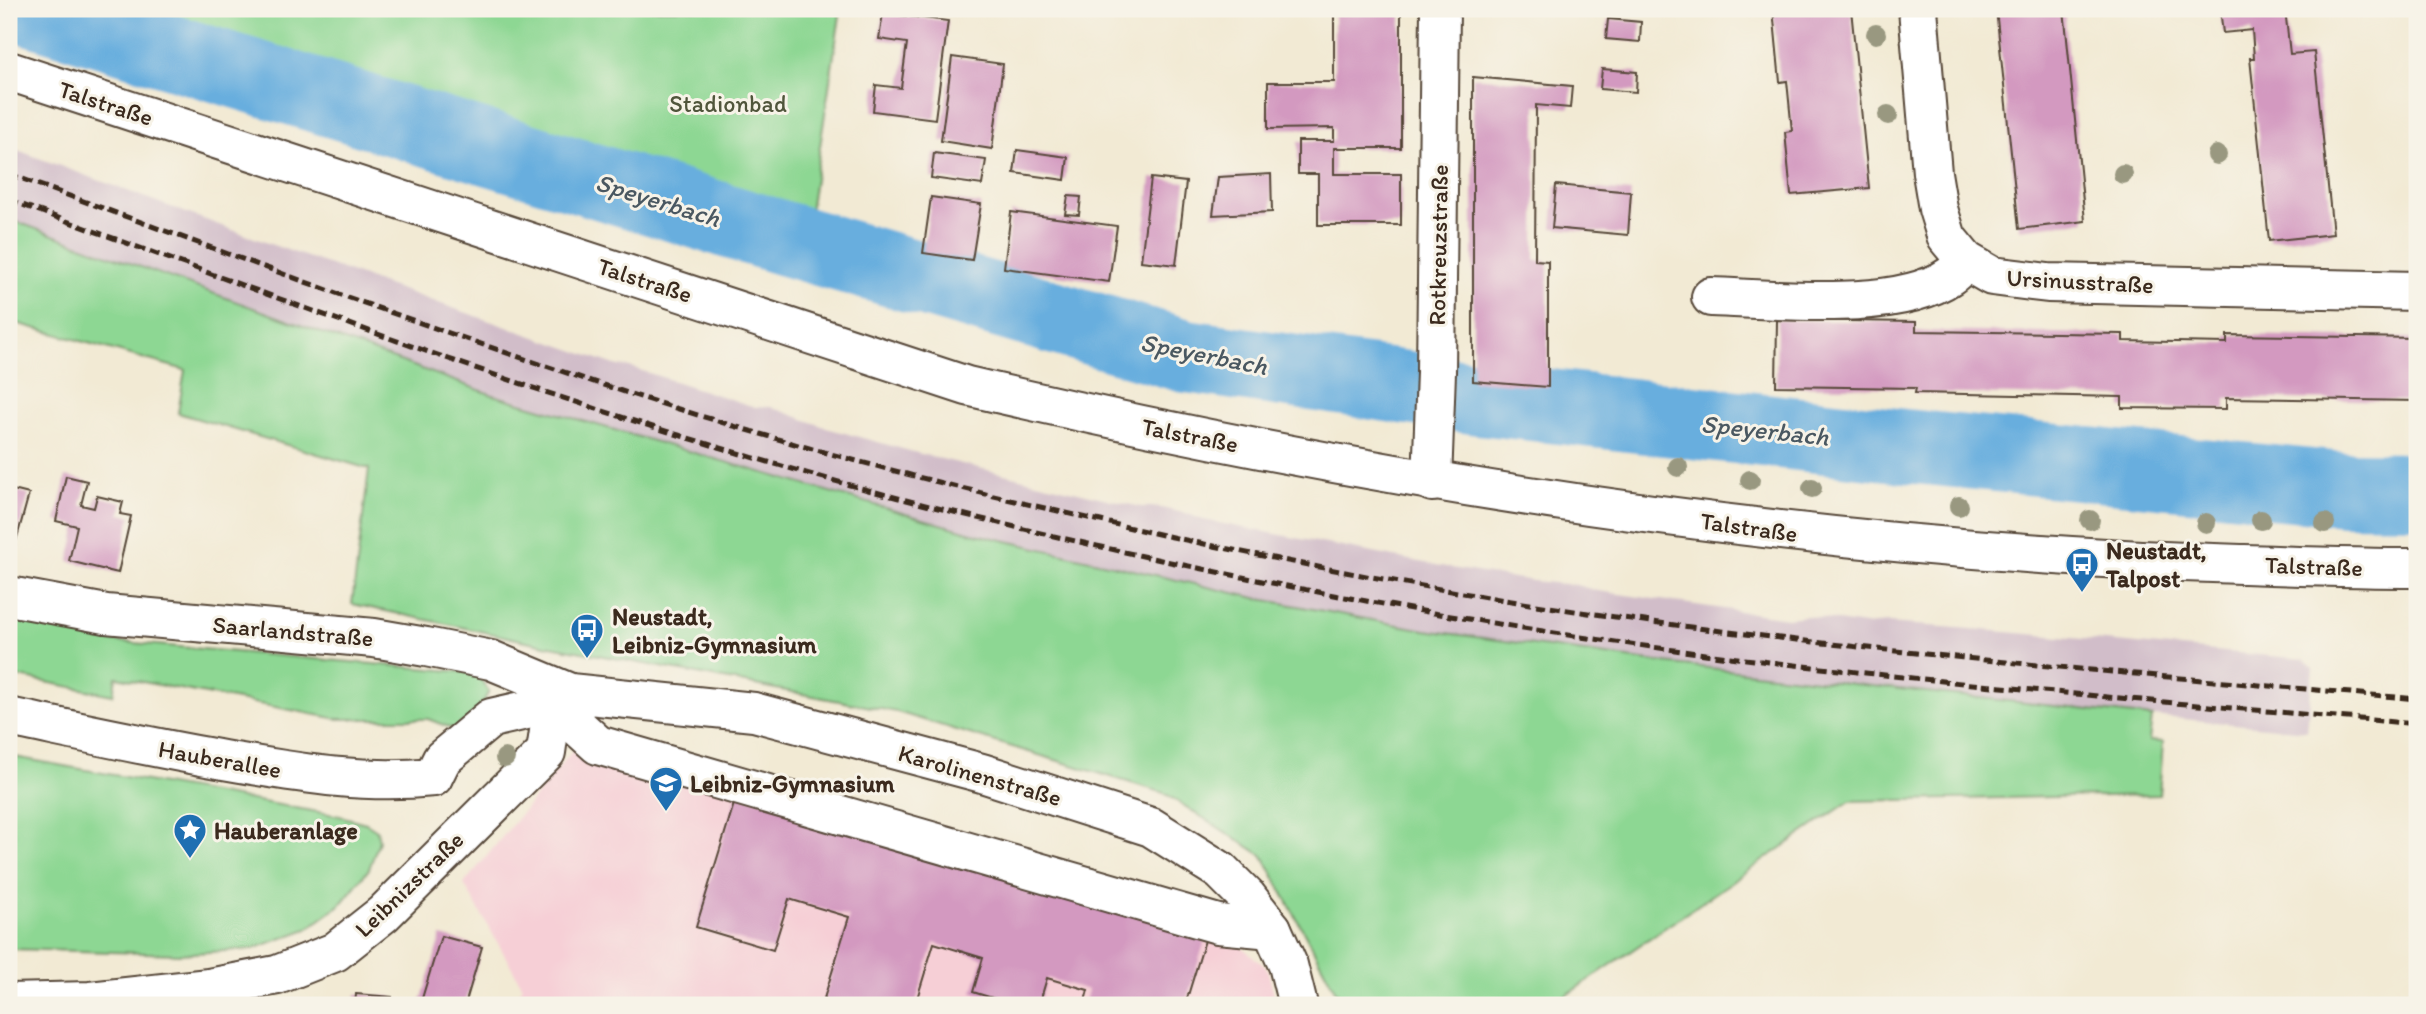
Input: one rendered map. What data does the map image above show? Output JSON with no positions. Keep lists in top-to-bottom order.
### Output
{
  "streets": {
    "street": [
      "Talstraße",
      "Rotkreuzstraße",
      "Ursinusstraße",
      "Saarlandstraße",
      "Hauberallee",
      "Karolinenstraße",
      "Leibnizstraße"
    ]
  },
  "crossings": [
    ["Talstraße", "Rotkreuzstraße"],
    ["Saarlandstraße", "Karolinenstraße"],
    ["Saarlandstraße", "Leibnizstraße"],
    ["Hauberallee", "Leibnizstraße"],
    ["Karolinenstraße", "Leibnizstraße"]
  ],
  "water": ["Speyerbach"],
  "parks": ["Stadionbad"],
  "places": {
    "bus stop": ["Neustadt, Talpost", "Neustadt, Leibniz-Gymnasium"],
    "school or university": ["Leibniz-Gymnasium"],
    "place": ["Hauberanlage"]
  }
}
